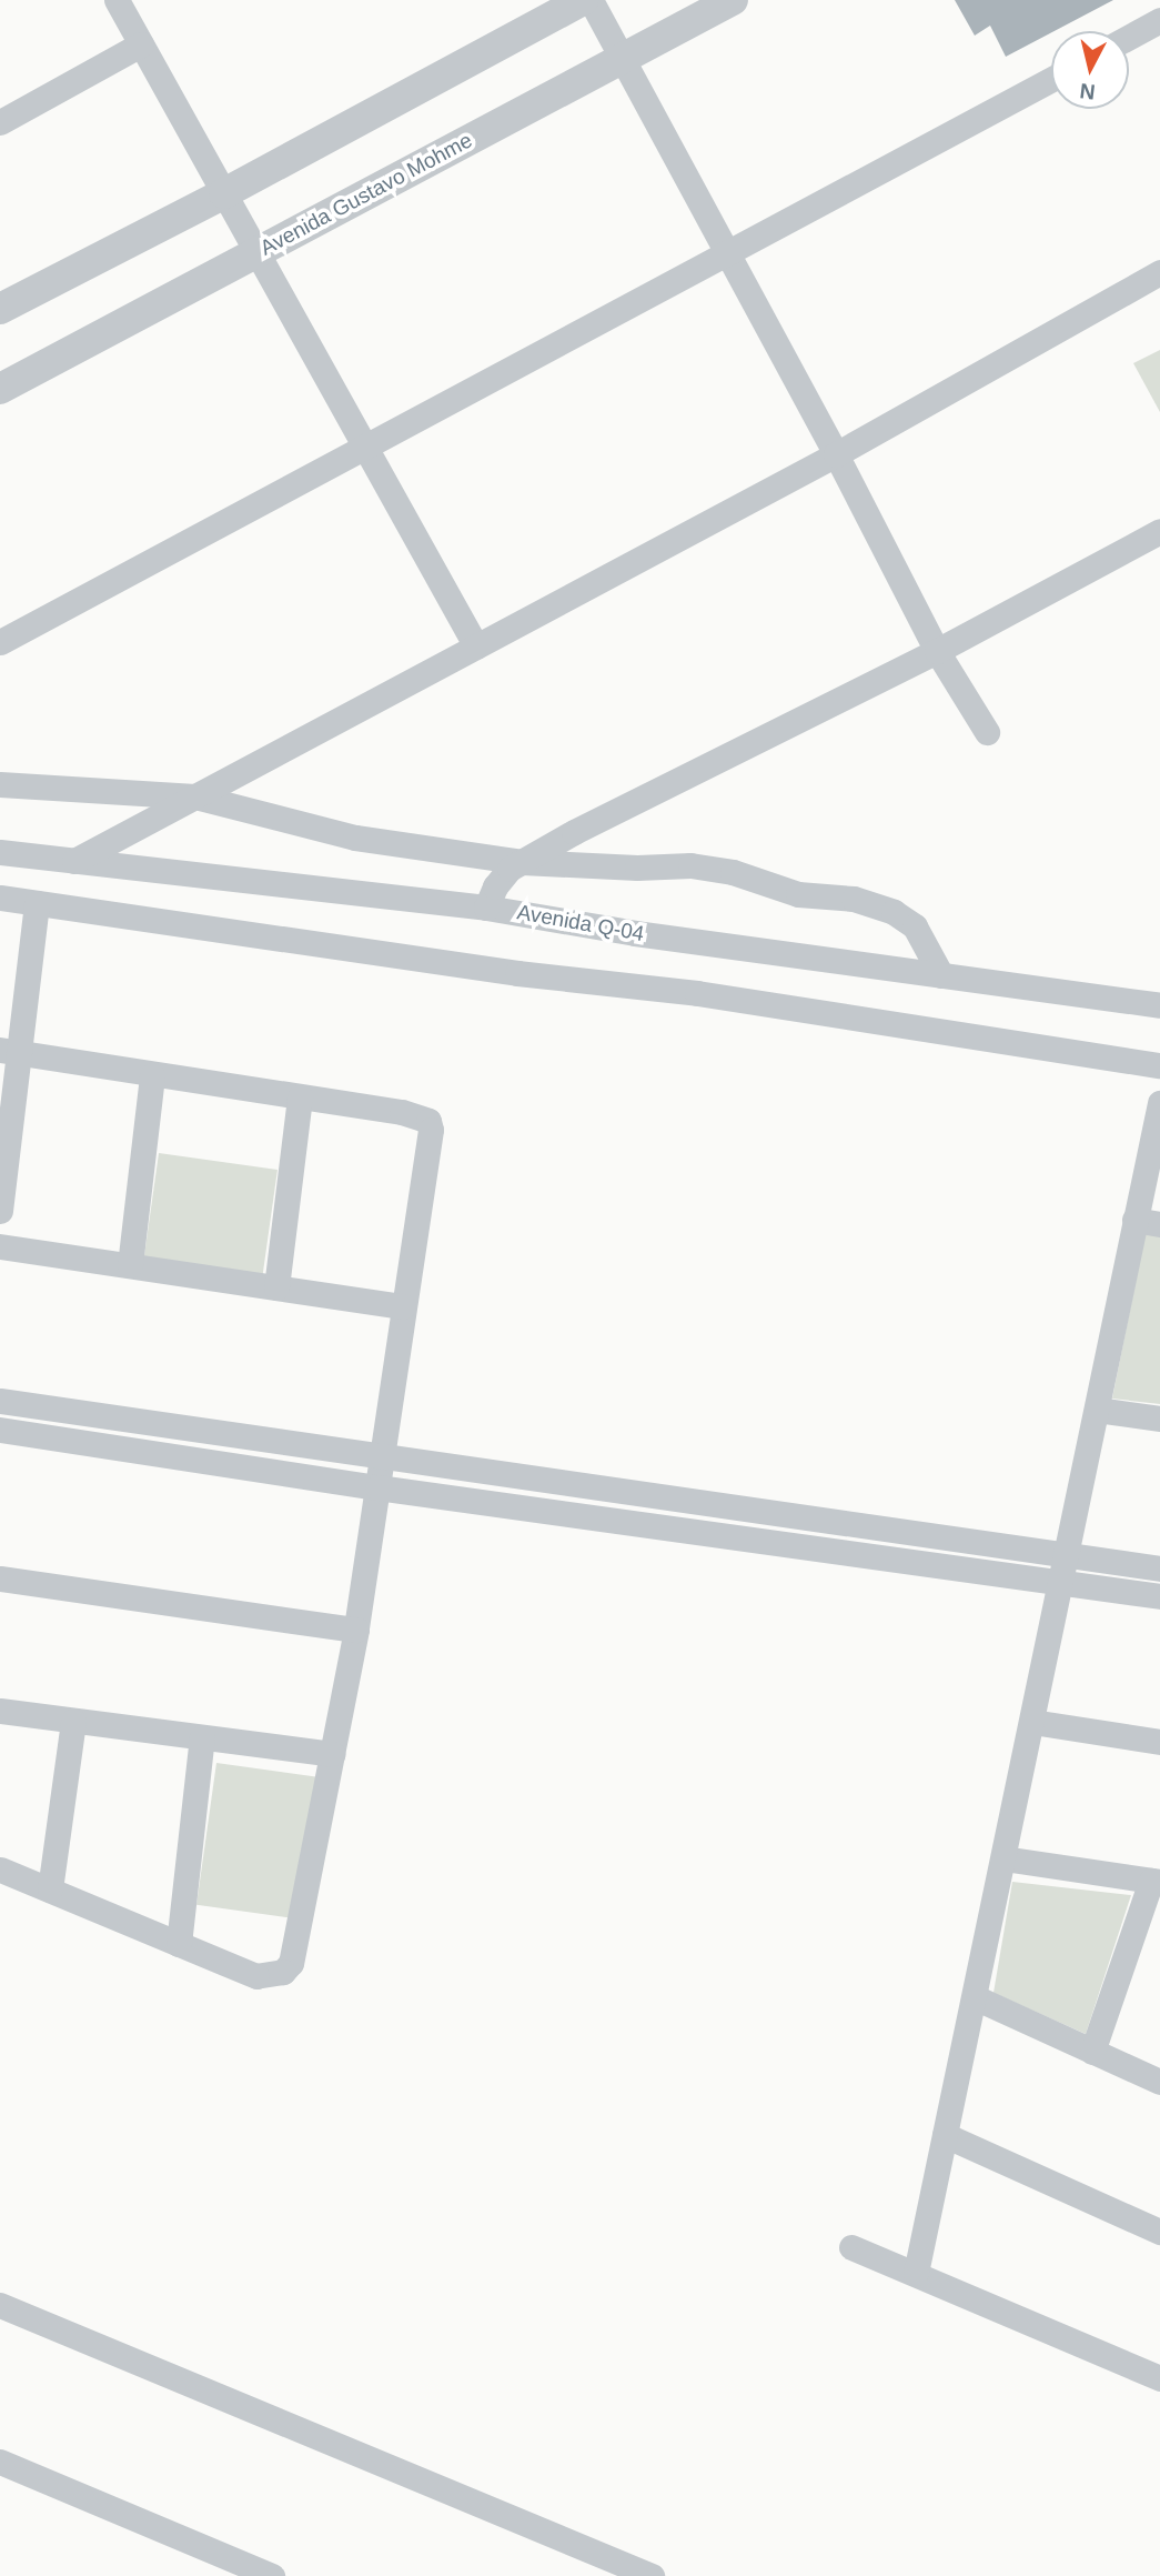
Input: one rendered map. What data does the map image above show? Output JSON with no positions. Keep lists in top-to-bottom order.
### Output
{
  "streets": {
    "street": ["Avenida Gustavo Mohme", "Avenida Q-04"]
  },
  "north": "bottom"
}
